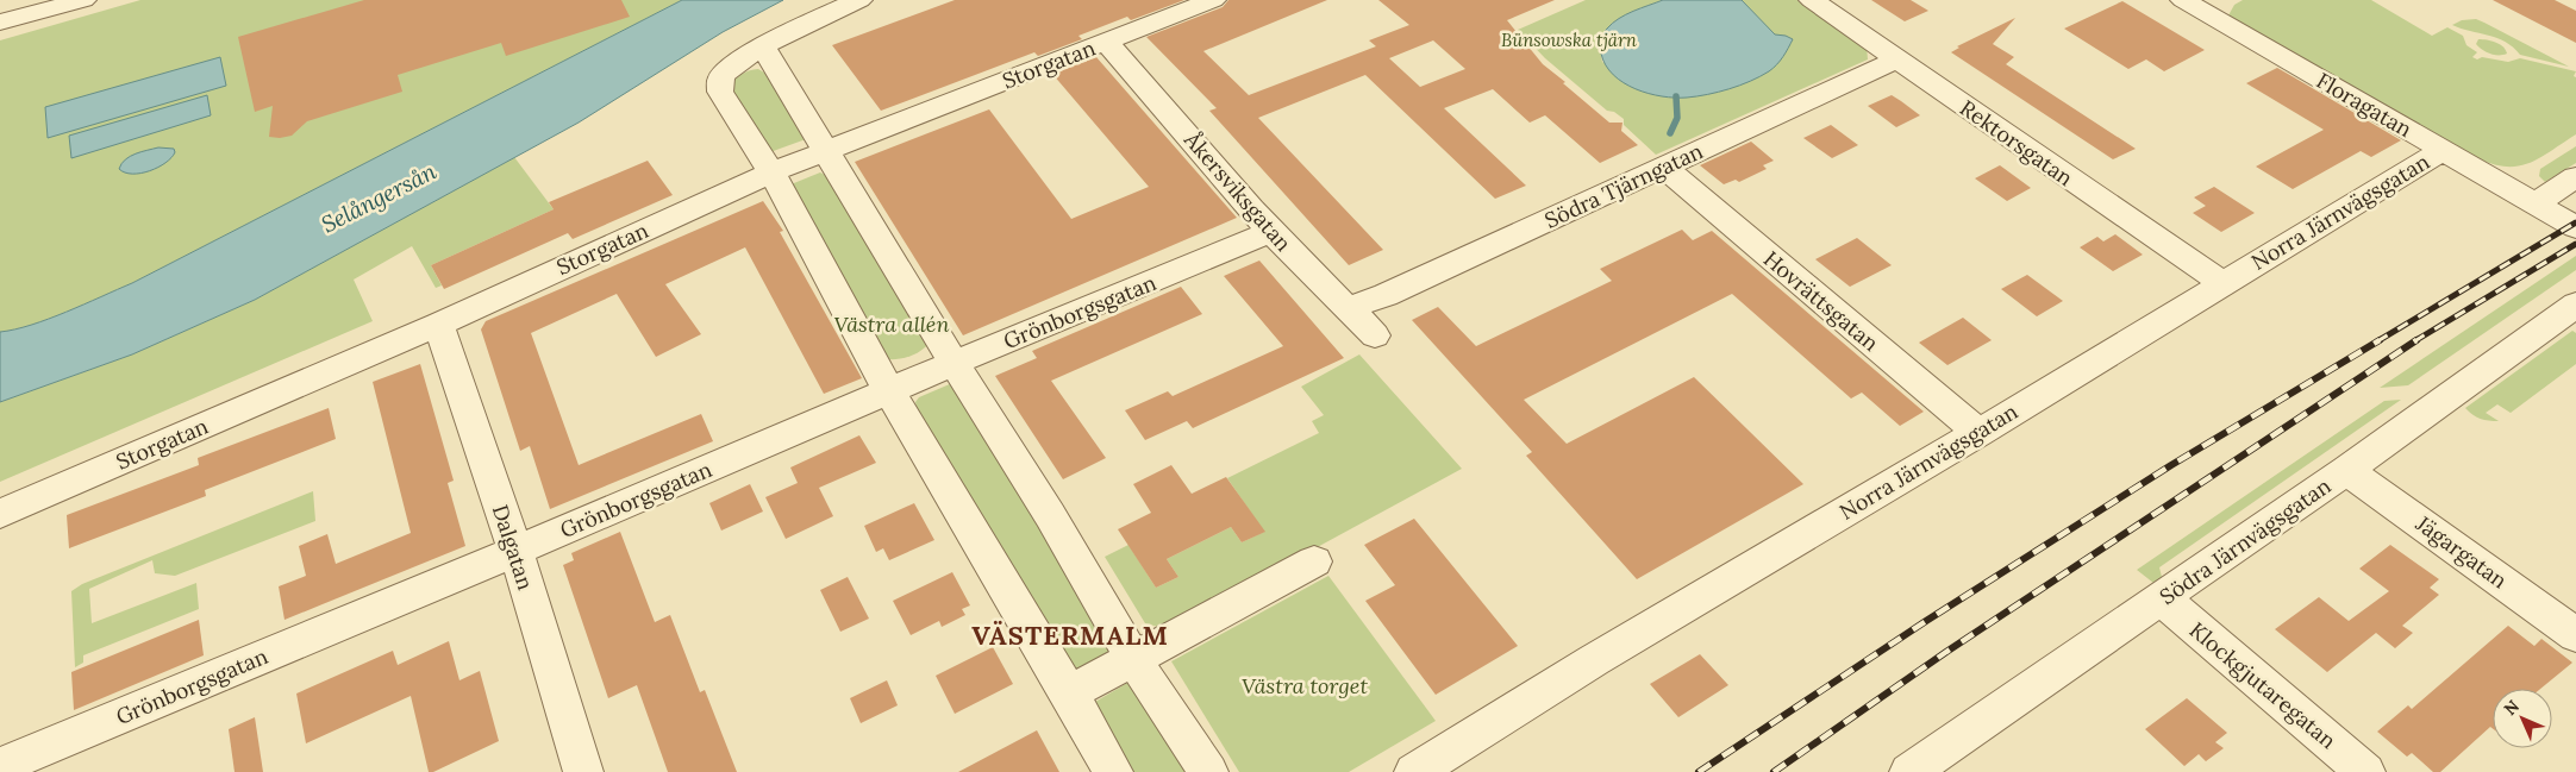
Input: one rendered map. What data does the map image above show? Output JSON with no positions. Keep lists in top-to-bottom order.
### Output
{
  "streets": {
    "street": [
      "Storgatan",
      "Floragatan",
      "Rektorsgatan",
      "Södra Tjärngatan",
      "Åkersviksgatan",
      "Norra Järnvägsgatan",
      "Hovrättsgatan",
      "Grönborgsgatan",
      "Södra Järnvägsgatan",
      "Dalgatan",
      "Jägargatan",
      "Klockgjutaregatan"
    ]
  },
  "crossings": [
    ["Storgatan", "Åkersviksgatan"],
    ["Storgatan", "Dalgatan"],
    ["Floragatan", "Norra Järnvägsgatan"],
    ["Rektorsgatan", "Södra Tjärngatan"],
    ["Rektorsgatan", "Norra Järnvägsgatan"],
    ["Södra Tjärngatan", "Åkersviksgatan"],
    ["Södra Tjärngatan", "Hovrättsgatan"],
    ["Åkersviksgatan", "Grönborgsgatan"],
    ["Norra Järnvägsgatan", "Hovrättsgatan"],
    ["Grönborgsgatan", "Dalgatan"],
    ["Södra Järnvägsgatan", "Jägargatan"],
    ["Södra Järnvägsgatan", "Klockgjutaregatan"]
  ],
  "districts": ["VÄSTERMALM"],
  "water": ["Selångersån"],
  "parks": ["Bünsowska tjärn", "Västra allén", "Västra torget"],
  "north": "top left"
}
